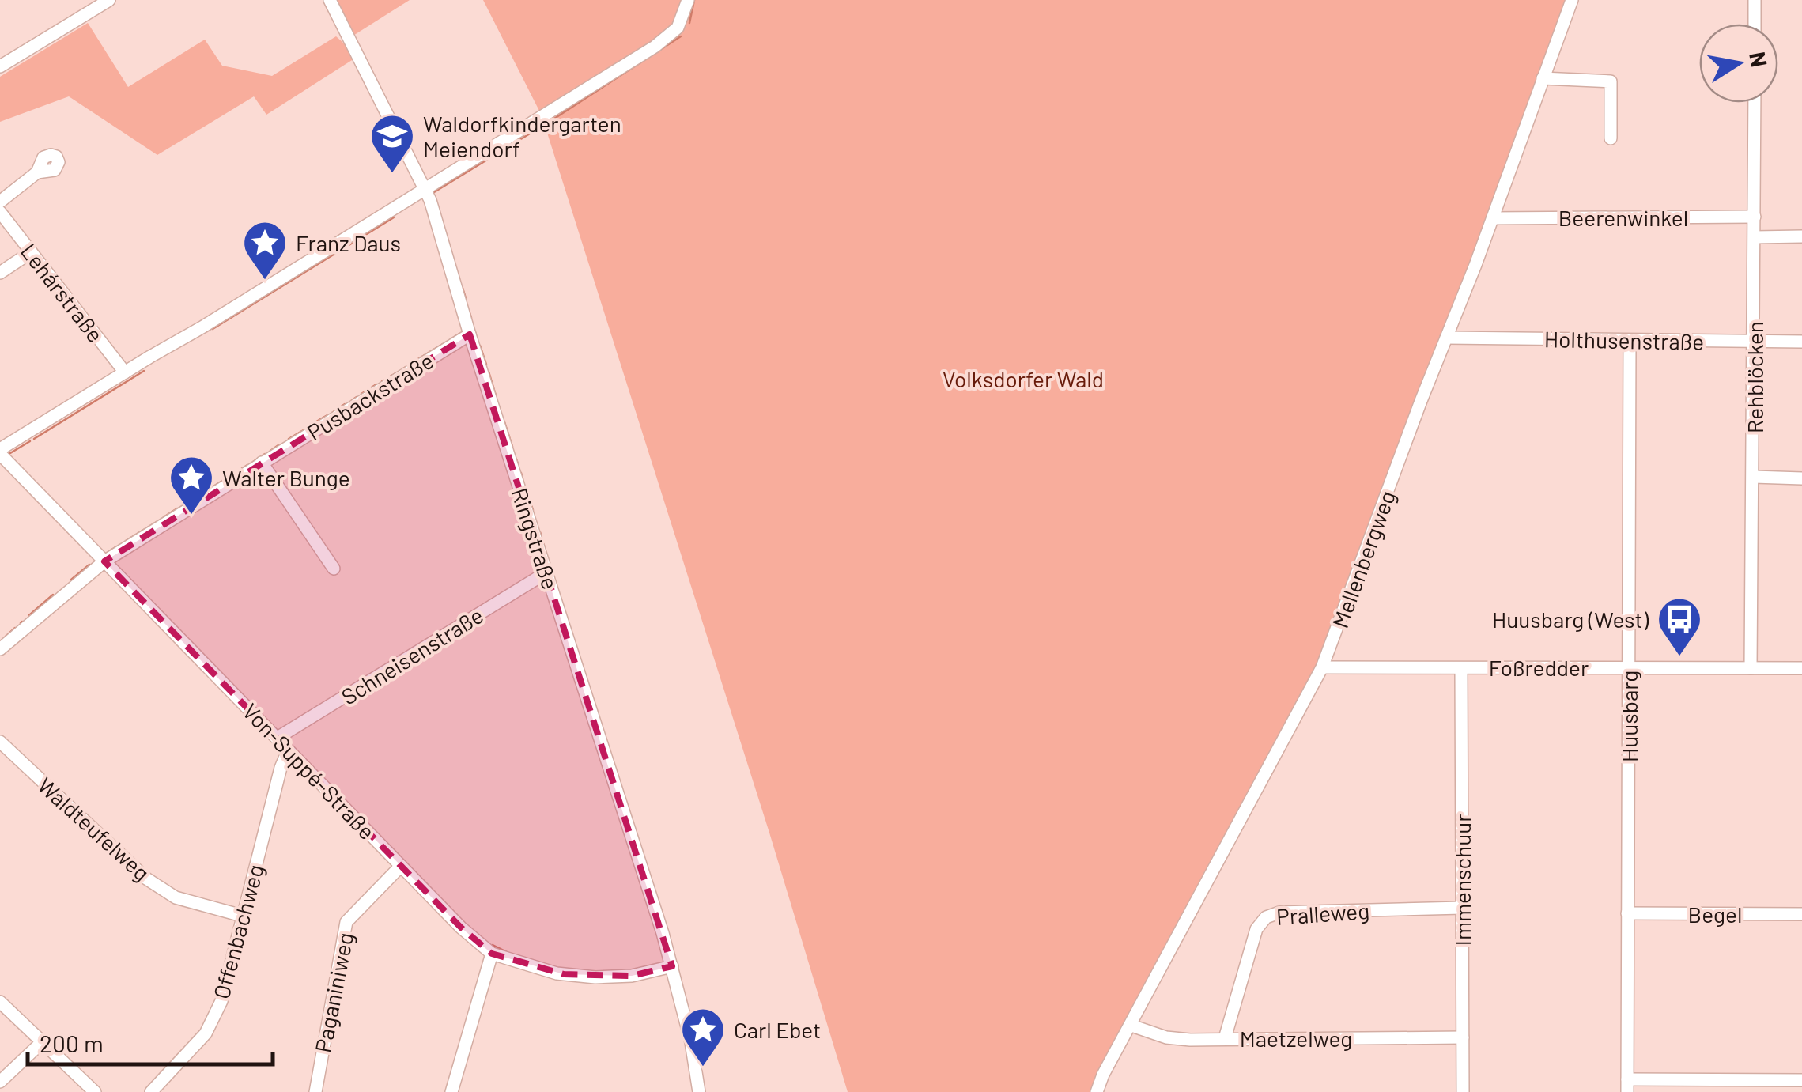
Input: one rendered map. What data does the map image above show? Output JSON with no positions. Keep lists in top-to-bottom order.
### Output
{
  "streets": {
    "street": [
      "Beerenwinkel",
      "Lehárstraße",
      "Holthusenstraße",
      "Rehblöcken",
      "Pusbackstraße",
      "Ringstraße",
      "Mellenbergweg",
      "Schneisenstraße",
      "Foßredder",
      "Huusbarg",
      "Von-Suppé-Straße",
      "Waldteufelweg",
      "Immenschuur",
      "Pralleweg",
      "Begel",
      "Offenbachweg",
      "Paganiniweg",
      "Maetzelweg"
    ]
  },
  "crossings": [
    ["Beerenwinkel", "Rehblöcken"],
    ["Beerenwinkel", "Mellenbergweg"],
    ["Holthusenstraße", "Rehblöcken"],
    ["Holthusenstraße", "Mellenbergweg"],
    ["Holthusenstraße", "Huusbarg"],
    ["Rehblöcken", "Foßredder"],
    ["Pusbackstraße", "Ringstraße"],
    ["Pusbackstraße", "Von-Suppé-Straße"],
    ["Ringstraße", "Schneisenstraße"],
    ["Ringstraße", "Von-Suppé-Straße"],
    ["Mellenbergweg", "Foßredder"],
    ["Mellenbergweg", "Maetzelweg"],
    ["Schneisenstraße", "Von-Suppé-Straße"],
    ["Foßredder", "Huusbarg"],
    ["Foßredder", "Immenschuur"],
    ["Huusbarg", "Begel"],
    ["Von-Suppé-Straße", "Offenbachweg"],
    ["Von-Suppé-Straße", "Paganiniweg"],
    ["Waldteufelweg", "Offenbachweg"],
    ["Immenschuur", "Pralleweg"],
    ["Immenschuur", "Maetzelweg"],
    ["Pralleweg", "Maetzelweg"]
  ],
  "parks": ["Volksdorfer Wald"],
  "places": {
    "school or university": ["Waldorfkindergarten Meiendorf"],
    "place": ["Franz Daus", "Walter Bunge", "Carl Ebet"],
    "bus stop": ["Huusbarg (West)"]
  },
  "scale_bar": "200 m",
  "north": "right"
}
